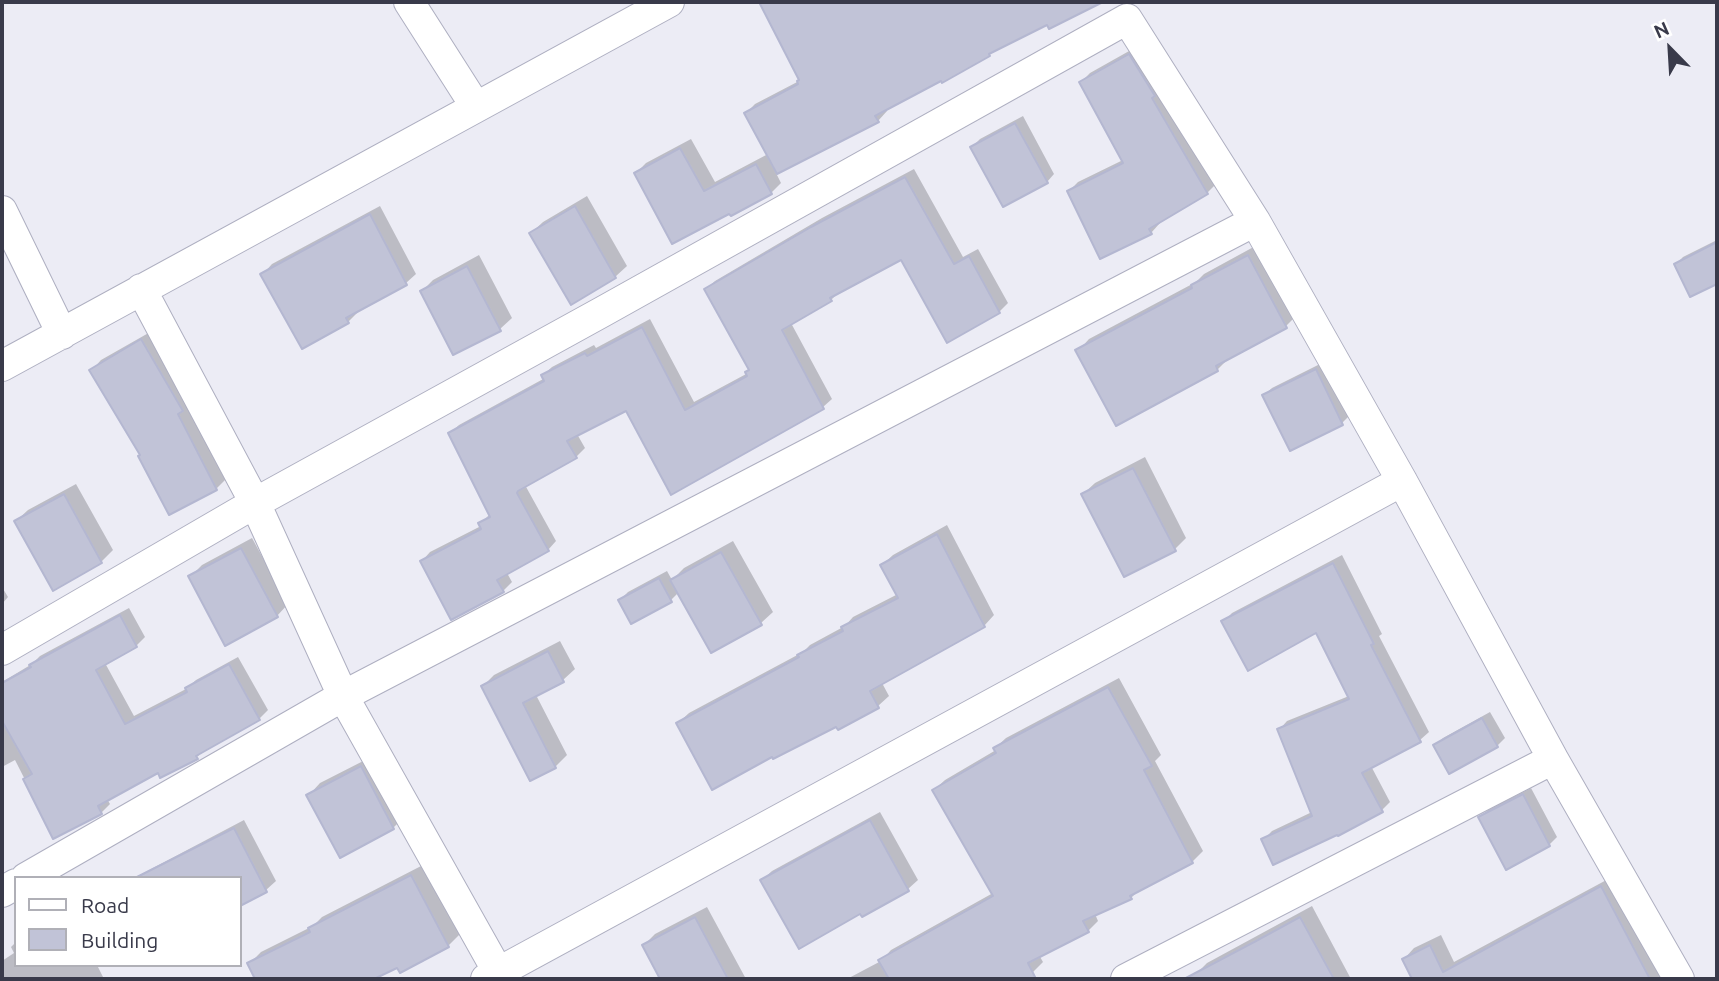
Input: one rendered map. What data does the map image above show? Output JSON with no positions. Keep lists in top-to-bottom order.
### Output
{
  "legend": ["Road", "Building"],
  "north": "top left"
}
